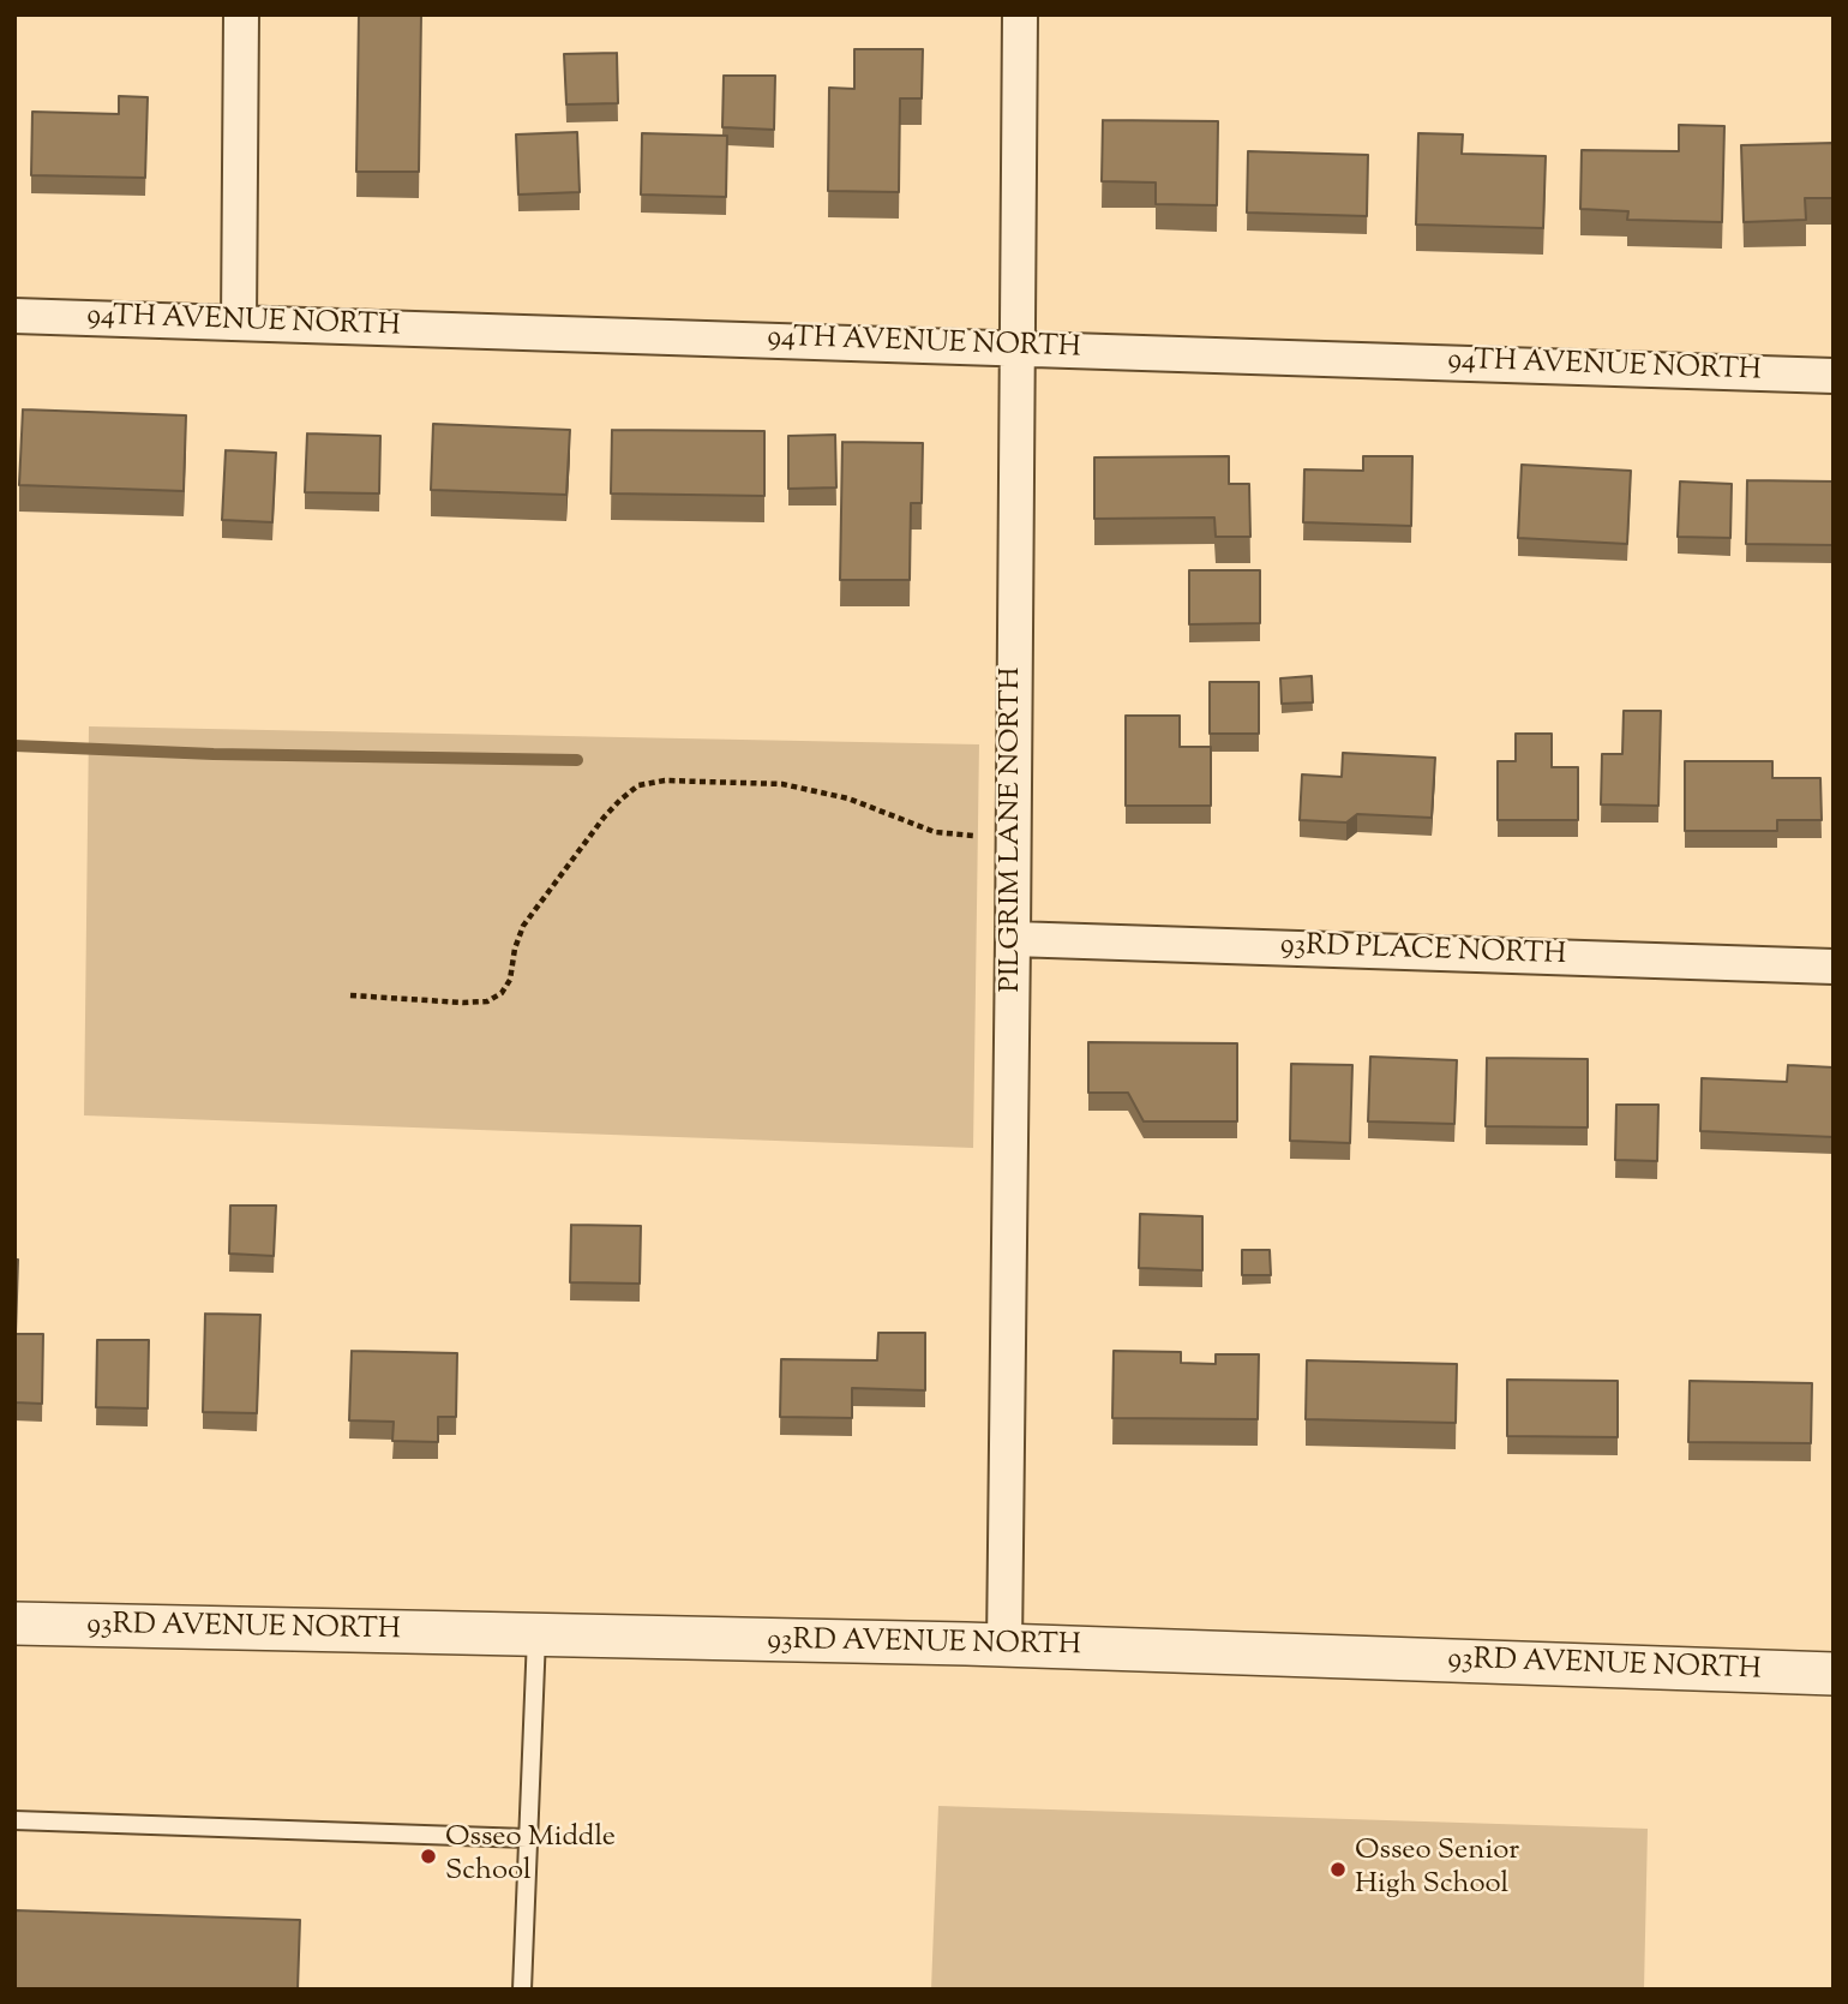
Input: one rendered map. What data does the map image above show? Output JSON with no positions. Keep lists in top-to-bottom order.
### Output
{
  "streets": {
    "street": [
      "94TH AVENUE NORTH",
      "PILGRIM LANE NORTH",
      "93RD PLACE NORTH",
      "93RD AVENUE NORTH"
    ]
  },
  "crossings": [
    ["94TH AVENUE NORTH", "PILGRIM LANE NORTH"],
    ["PILGRIM LANE NORTH", "93RD PLACE NORTH"],
    ["PILGRIM LANE NORTH", "93RD AVENUE NORTH"]
  ],
  "places": ["Osseo Middle School", "Osseo Senior High School"]
}
